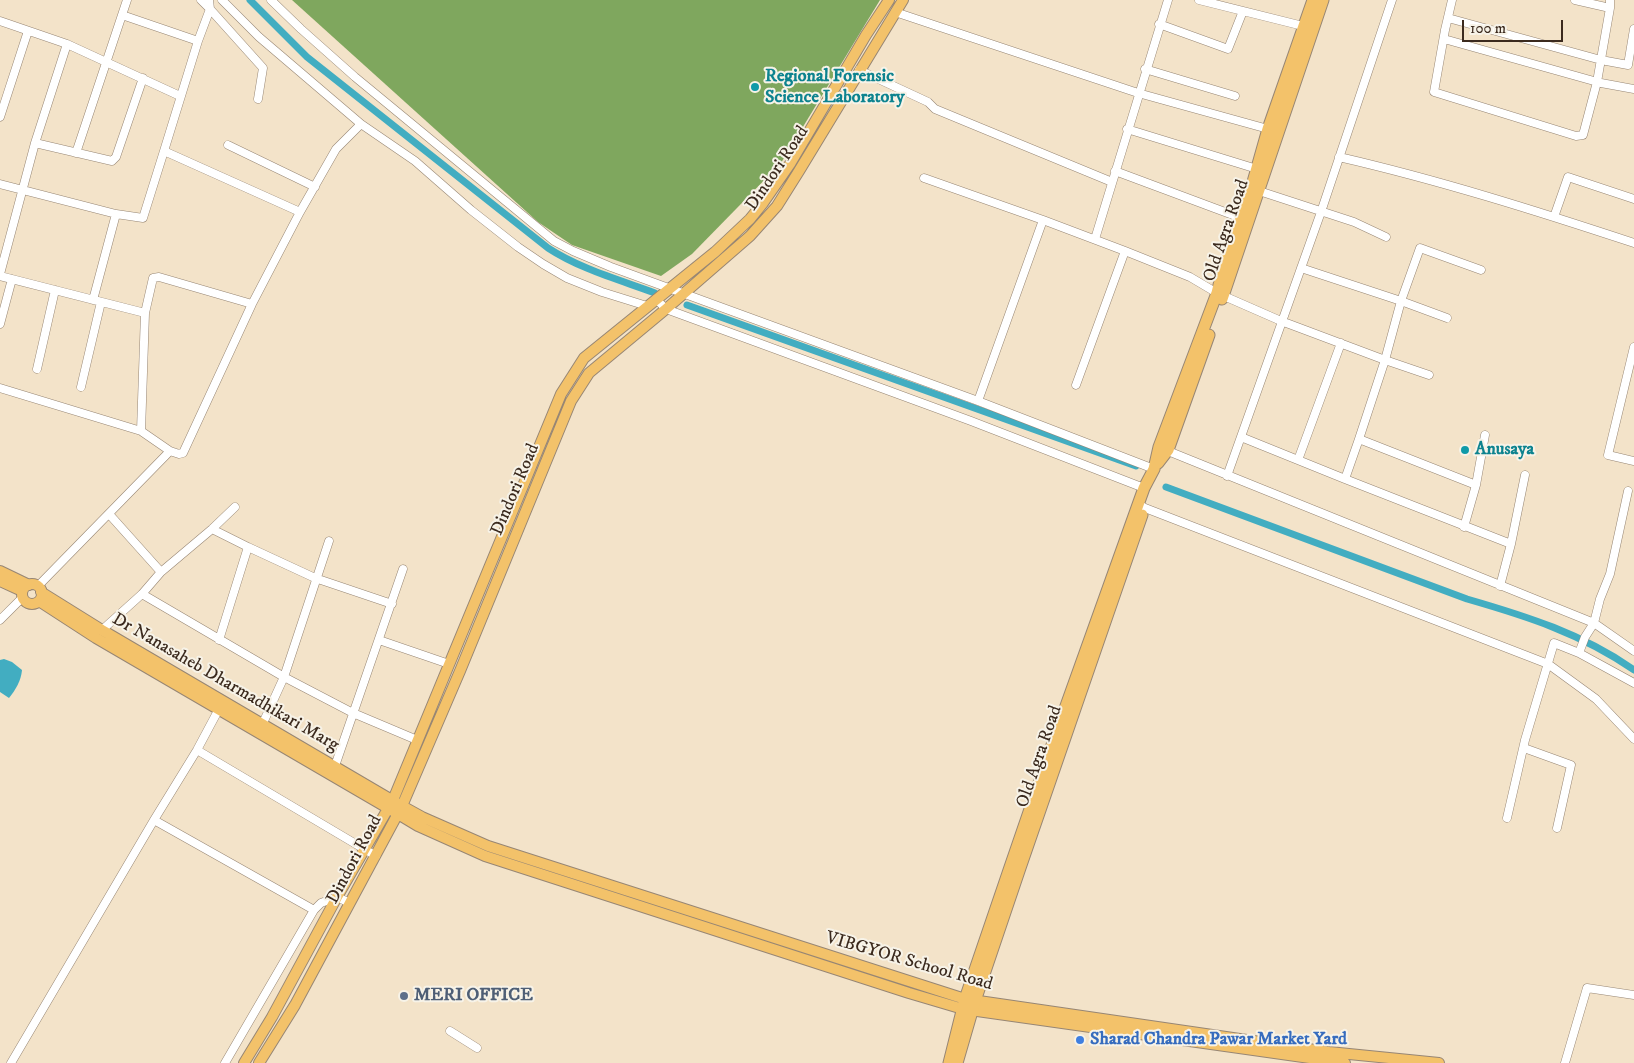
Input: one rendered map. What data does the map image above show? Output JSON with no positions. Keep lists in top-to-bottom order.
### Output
{
  "streets": {
    "highway": ["Old Agra Road"],
    "main road": ["Dindori Road", "Dr Nanasaheb Dharmadhikari Marg", "VIBGYOR School Road"]
  },
  "crossings": [
    ["Dindori Road", "VIBGYOR School Road"],
    ["Dr Nanasaheb Dharmadhikari Marg", "VIBGYOR School Road"]
  ],
  "places": [
    "Regional Forensic Science Laboratory",
    "Anusaya",
    "MERI OFFICE",
    "Sharad Chandra Pawar Market Yard"
  ],
  "scale_bar": "100 m"
}
